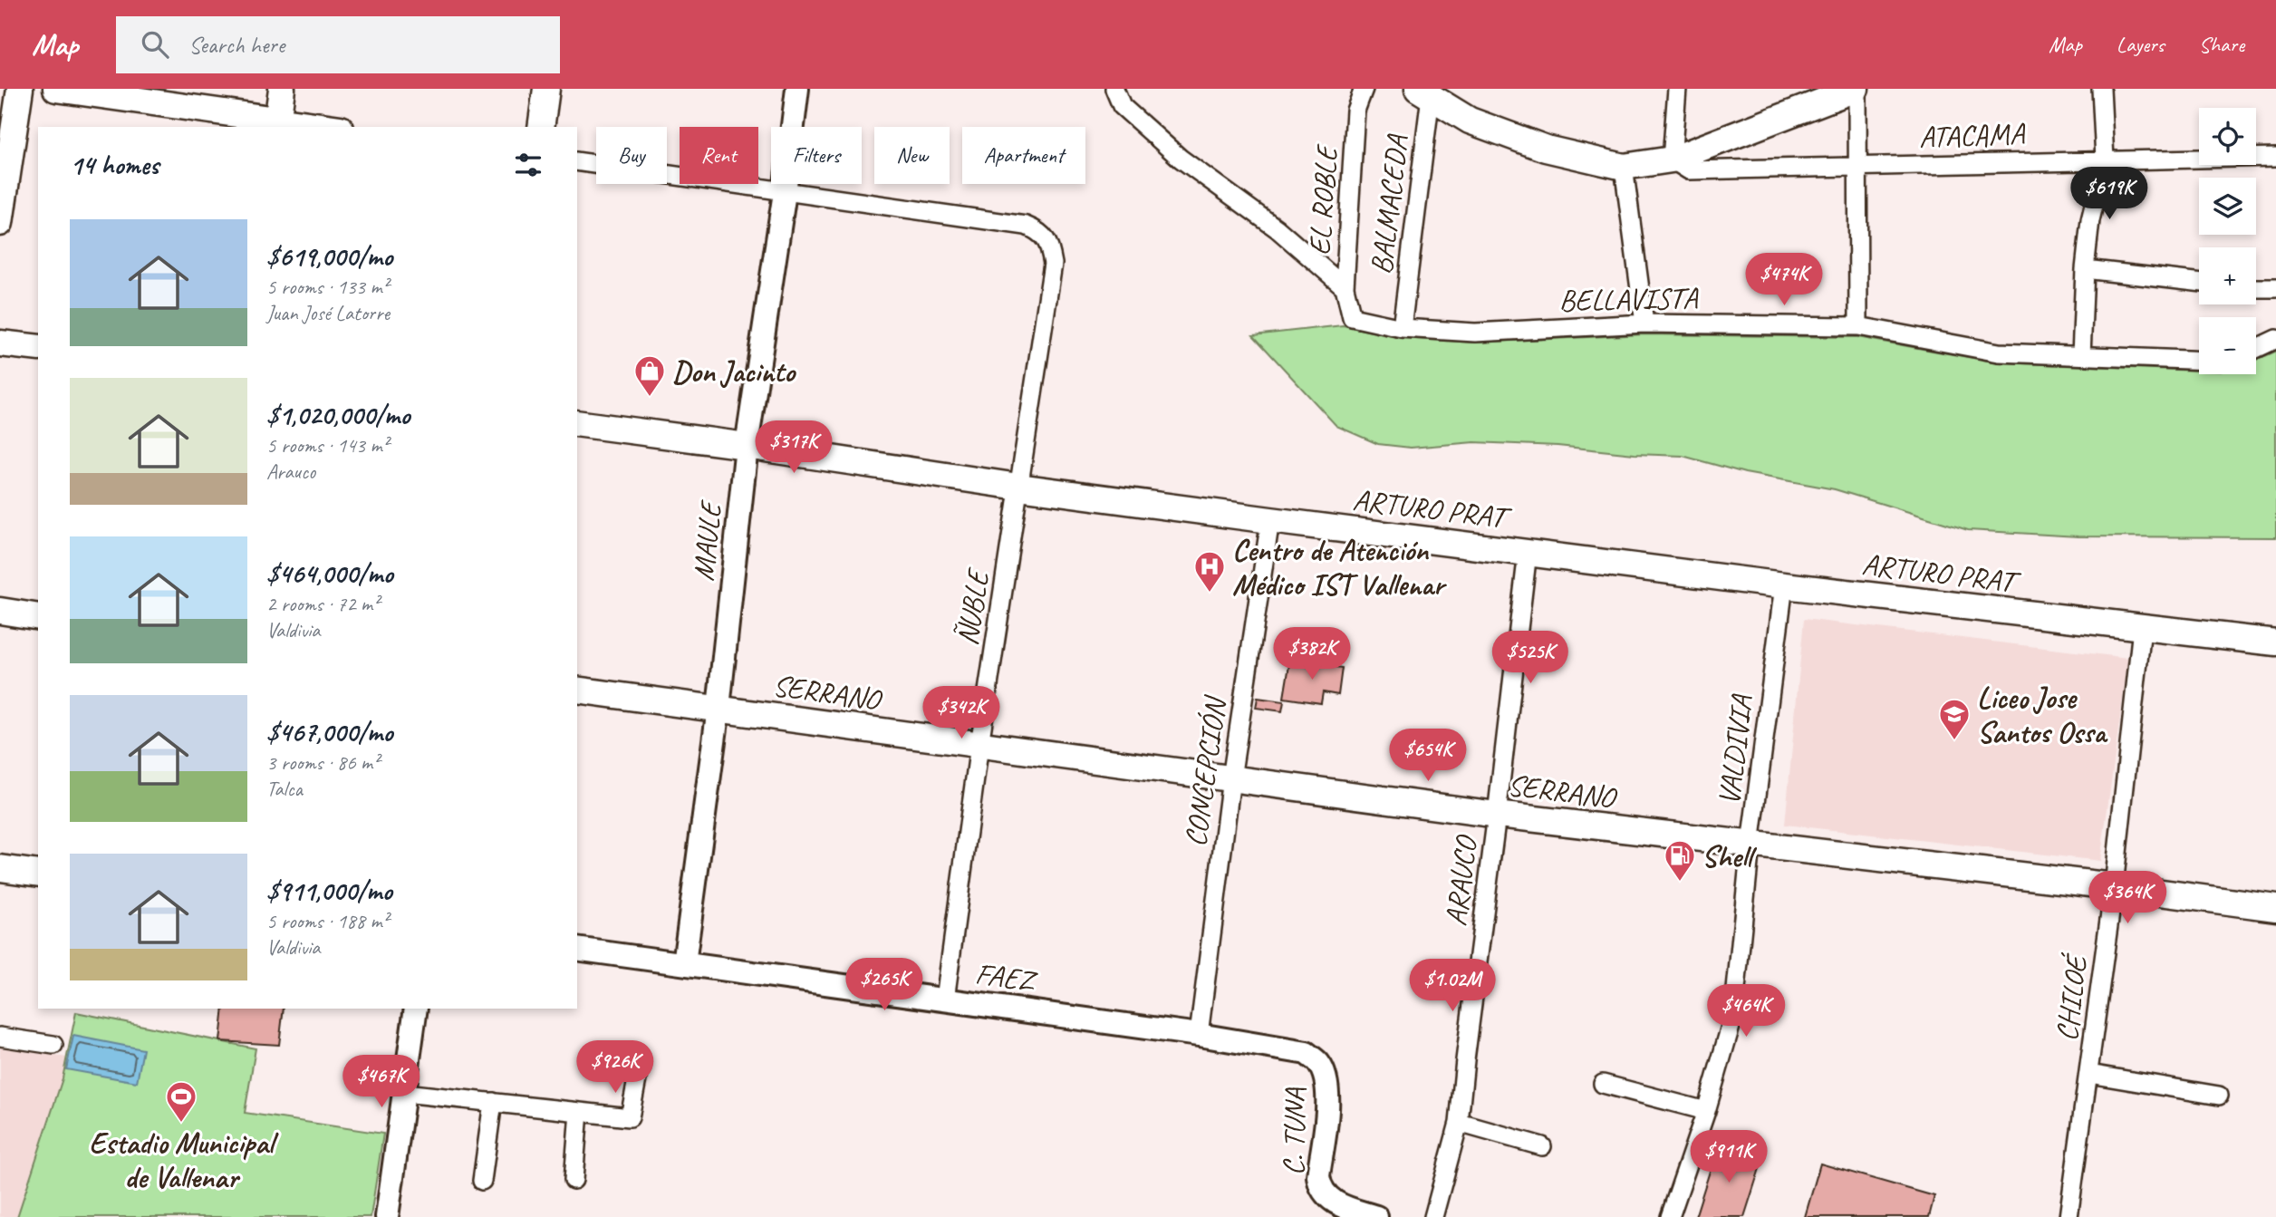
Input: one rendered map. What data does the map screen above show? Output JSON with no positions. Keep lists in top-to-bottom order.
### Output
{
  "streets": {
    "main road": ["ARTURO PRAT", "SERRANO"],
    "street": [
      "ATACAMA",
      "EL ROBLE",
      "BALMACEDA",
      "BELLAVISTA",
      "MAULE",
      "ÑUBLE",
      "VALDIVIA",
      "CONCEPCIÓN",
      "ARAUCO",
      "FAEZ",
      "CHILOÉ",
      "C. TUNA"
    ]
  },
  "crossings": [
    ["EL ROBLE", "BELLAVISTA"],
    ["BALMACEDA", "BELLAVISTA"],
    ["ARTURO PRAT", "MAULE"],
    ["ARTURO PRAT", "ÑUBLE"],
    ["ARTURO PRAT", "VALDIVIA"],
    ["ARTURO PRAT", "CONCEPCIÓN"],
    ["ARTURO PRAT", "ARAUCO"],
    ["ARTURO PRAT", "CHILOÉ"],
    ["MAULE", "ÑUBLE"],
    ["MAULE", "SERRANO"],
    ["MAULE", "FAEZ"],
    ["ÑUBLE", "SERRANO"],
    ["ÑUBLE", "FAEZ"],
    ["SERRANO", "VALDIVIA"],
    ["SERRANO", "CONCEPCIÓN"],
    ["SERRANO", "ARAUCO"],
    ["SERRANO", "CHILOÉ"],
    ["CONCEPCIÓN", "FAEZ"],
    ["CONCEPCIÓN", "C. TUNA"],
    ["FAEZ", "C. TUNA"]
  ],
  "places": {
    "shop": ["Don Jacinto"],
    "hospital": ["Centro de Atención Médico IST Vallenar"],
    "school or university": ["Liceo Jose Santos Ossa"],
    "fuel station": ["Shell"],
    "sports": ["Estadio Municipal de Vallenar"]
  },
  "page": {
    "header": "Map",
    "search": "Search here",
    "nav": ["Map", "Layers", "Share"],
    "map_buttons": ["+", "−"],
    "chip": [
      "Buy",
      "Rent",
      "Filters",
      "New",
      "Apartment"
    ],
    "heading": "14 homes",
    "price": [
      "$619K",
      "$474K",
      "$317K",
      "$382K",
      "$525K",
      "$342K",
      "$654K",
      "$364K",
      "$265K",
      "$1.02M",
      "$464K",
      "$926K",
      "$467K",
      "$911K"
    ],
    "list": [
      {
        "name": "$619,000/mo",
        "note": "5 rooms · 133 m² · Juan José Latorre"
      },
      {
        "name": "$1,020,000/mo",
        "note": "5 rooms · 143 m² · Arauco"
      },
      {
        "name": "$464,000/mo",
        "note": "2 rooms · 72 m² · Valdivia"
      },
      {
        "name": "$467,000/mo",
        "note": "3 rooms · 86 m² · Talca"
      },
      {
        "name": "$911,000/mo",
        "note": "5 rooms · 188 m² · Valdivia"
      }
    ]
  }
}
